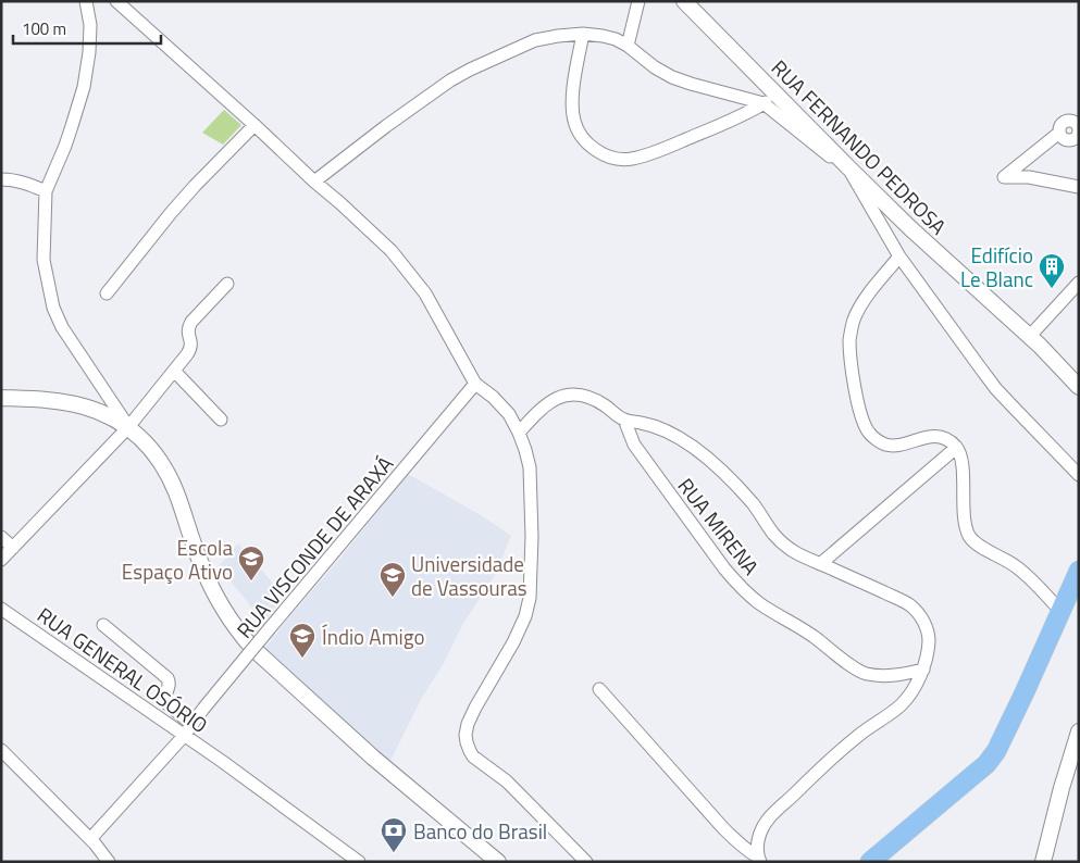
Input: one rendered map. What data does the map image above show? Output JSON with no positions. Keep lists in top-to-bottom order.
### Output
{
  "streets": {
    "street": [
      "RUA FERNANDO PEDROSA",
      "RUA MIRENA",
      "RUA VISCONDE DE ARAXÁ",
      "RUA GENERAL OSÓRIO"
    ]
  },
  "crossings": [
    ["RUA VISCONDE DE ARAXÁ", "RUA GENERAL OSÓRIO"]
  ],
  "places": {
    "building": ["Edifício Le Blanc"],
    "school or university": ["Escola Espaço Ativo", "Universidade de Vassouras", "Índio Amigo"],
    "bank": ["Banco do Brasil"]
  },
  "scale_bar": "100 m"
}
